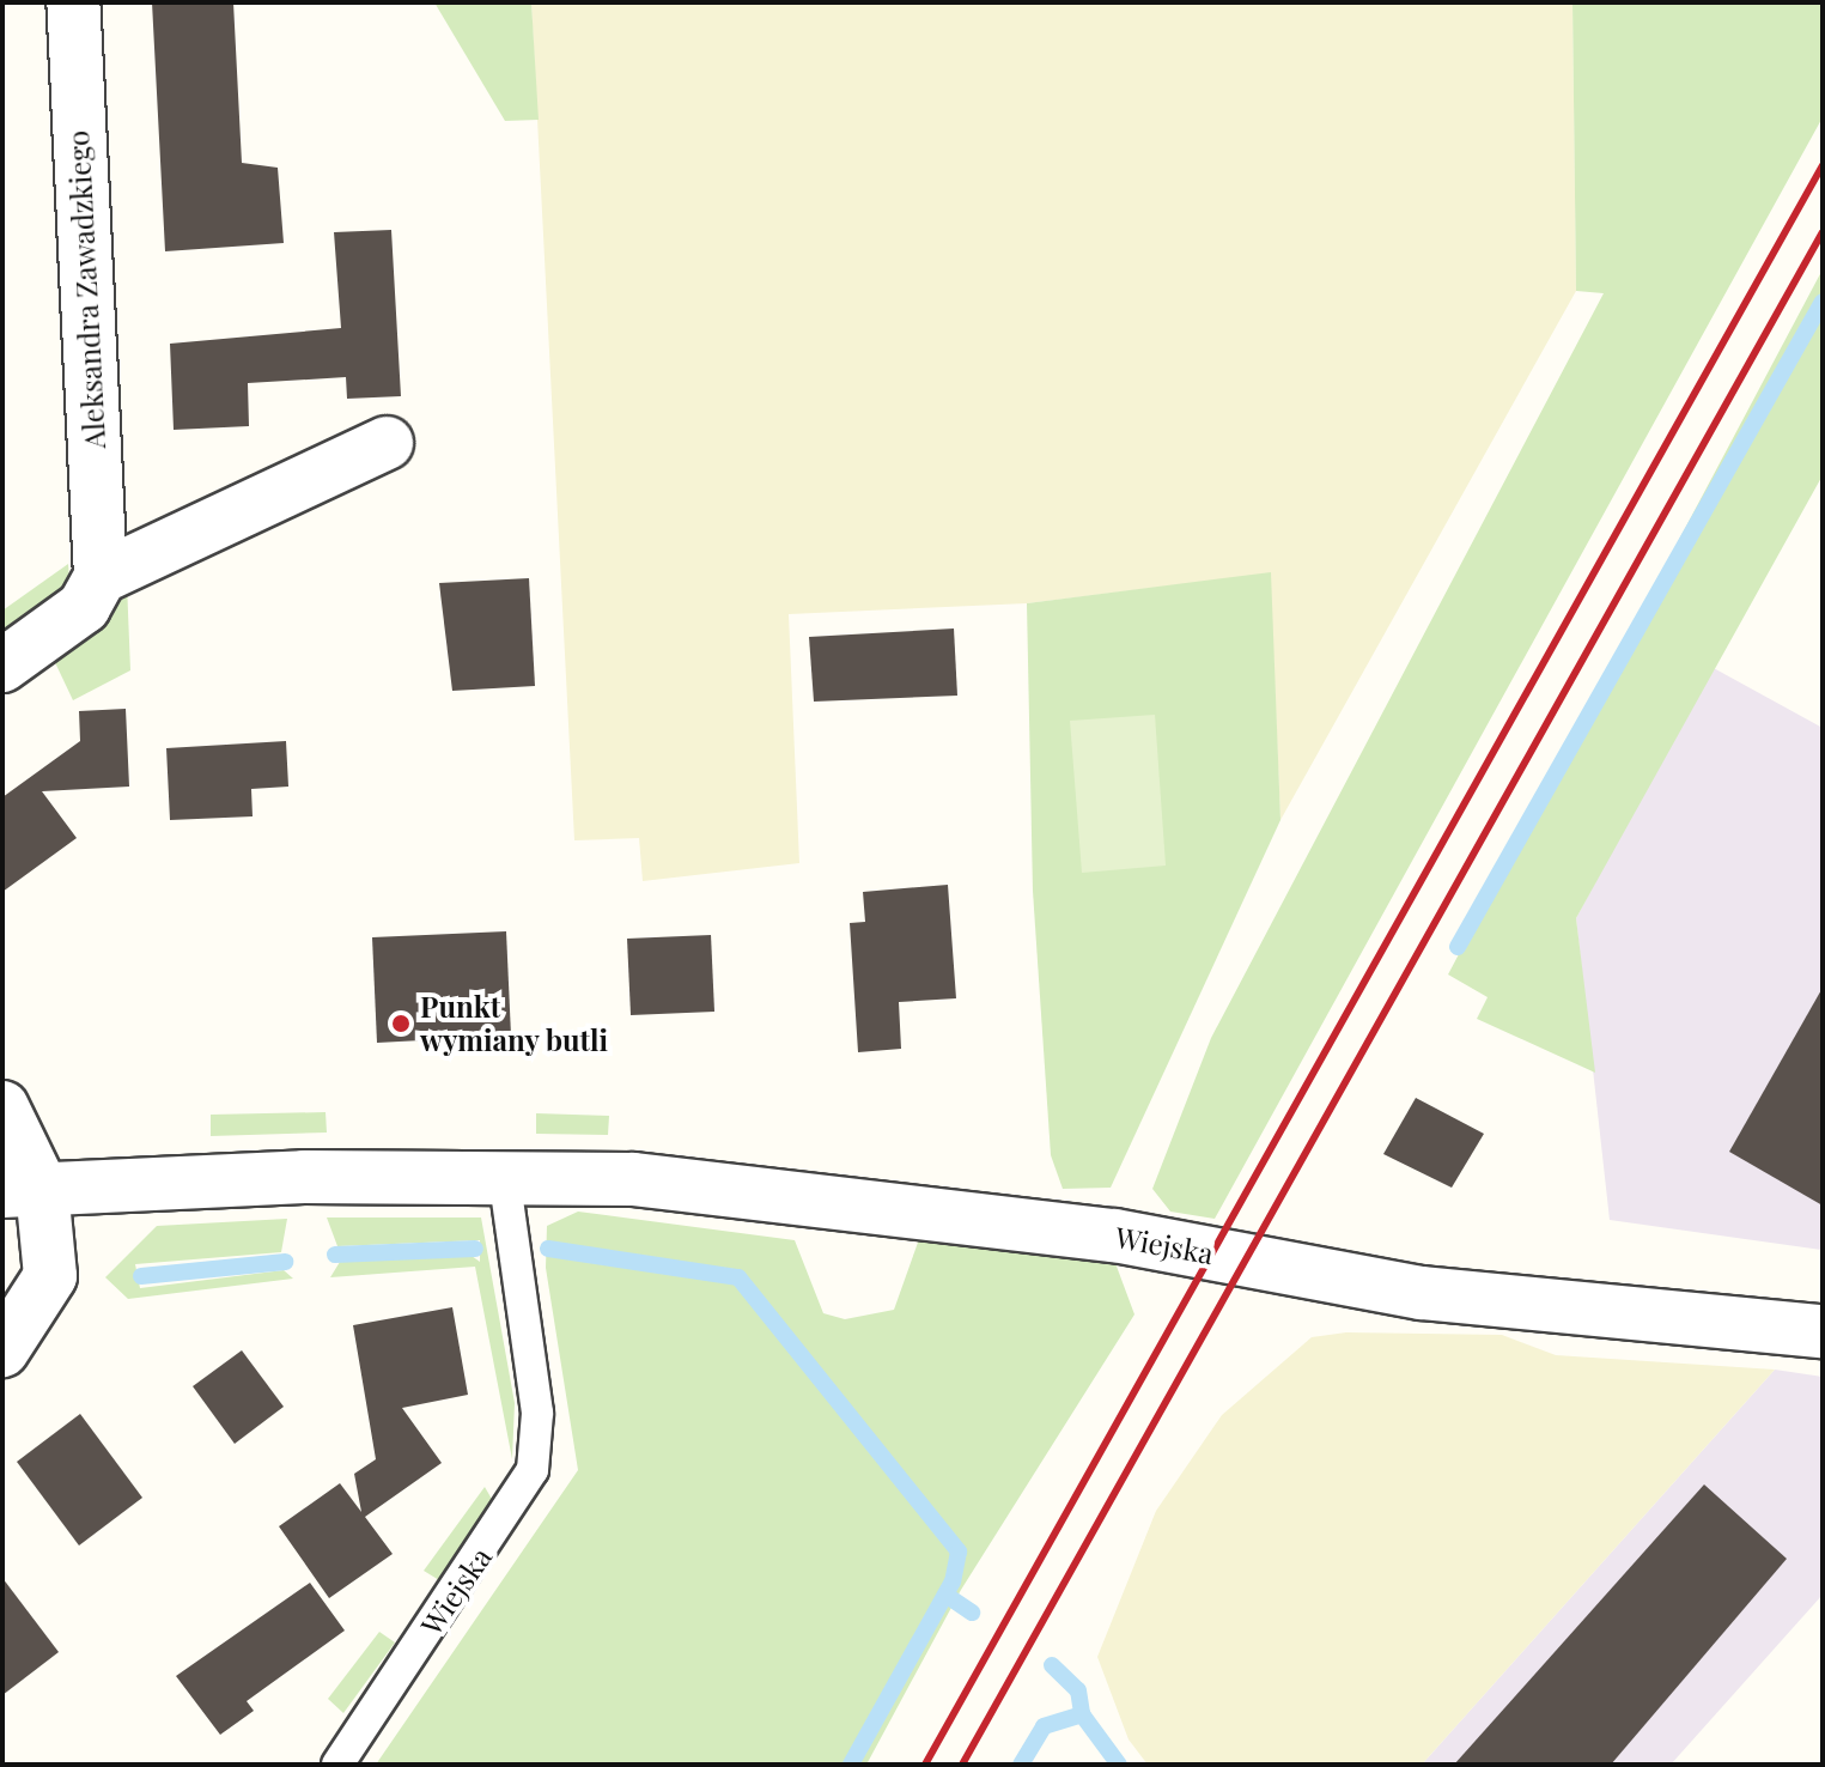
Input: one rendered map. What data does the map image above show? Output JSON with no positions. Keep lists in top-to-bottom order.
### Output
{
  "streets": {
    "street": ["Aleksandra Zawadzkiego", "Wiejska"]
  },
  "places": ["Punkt wymiany butli"]
}
